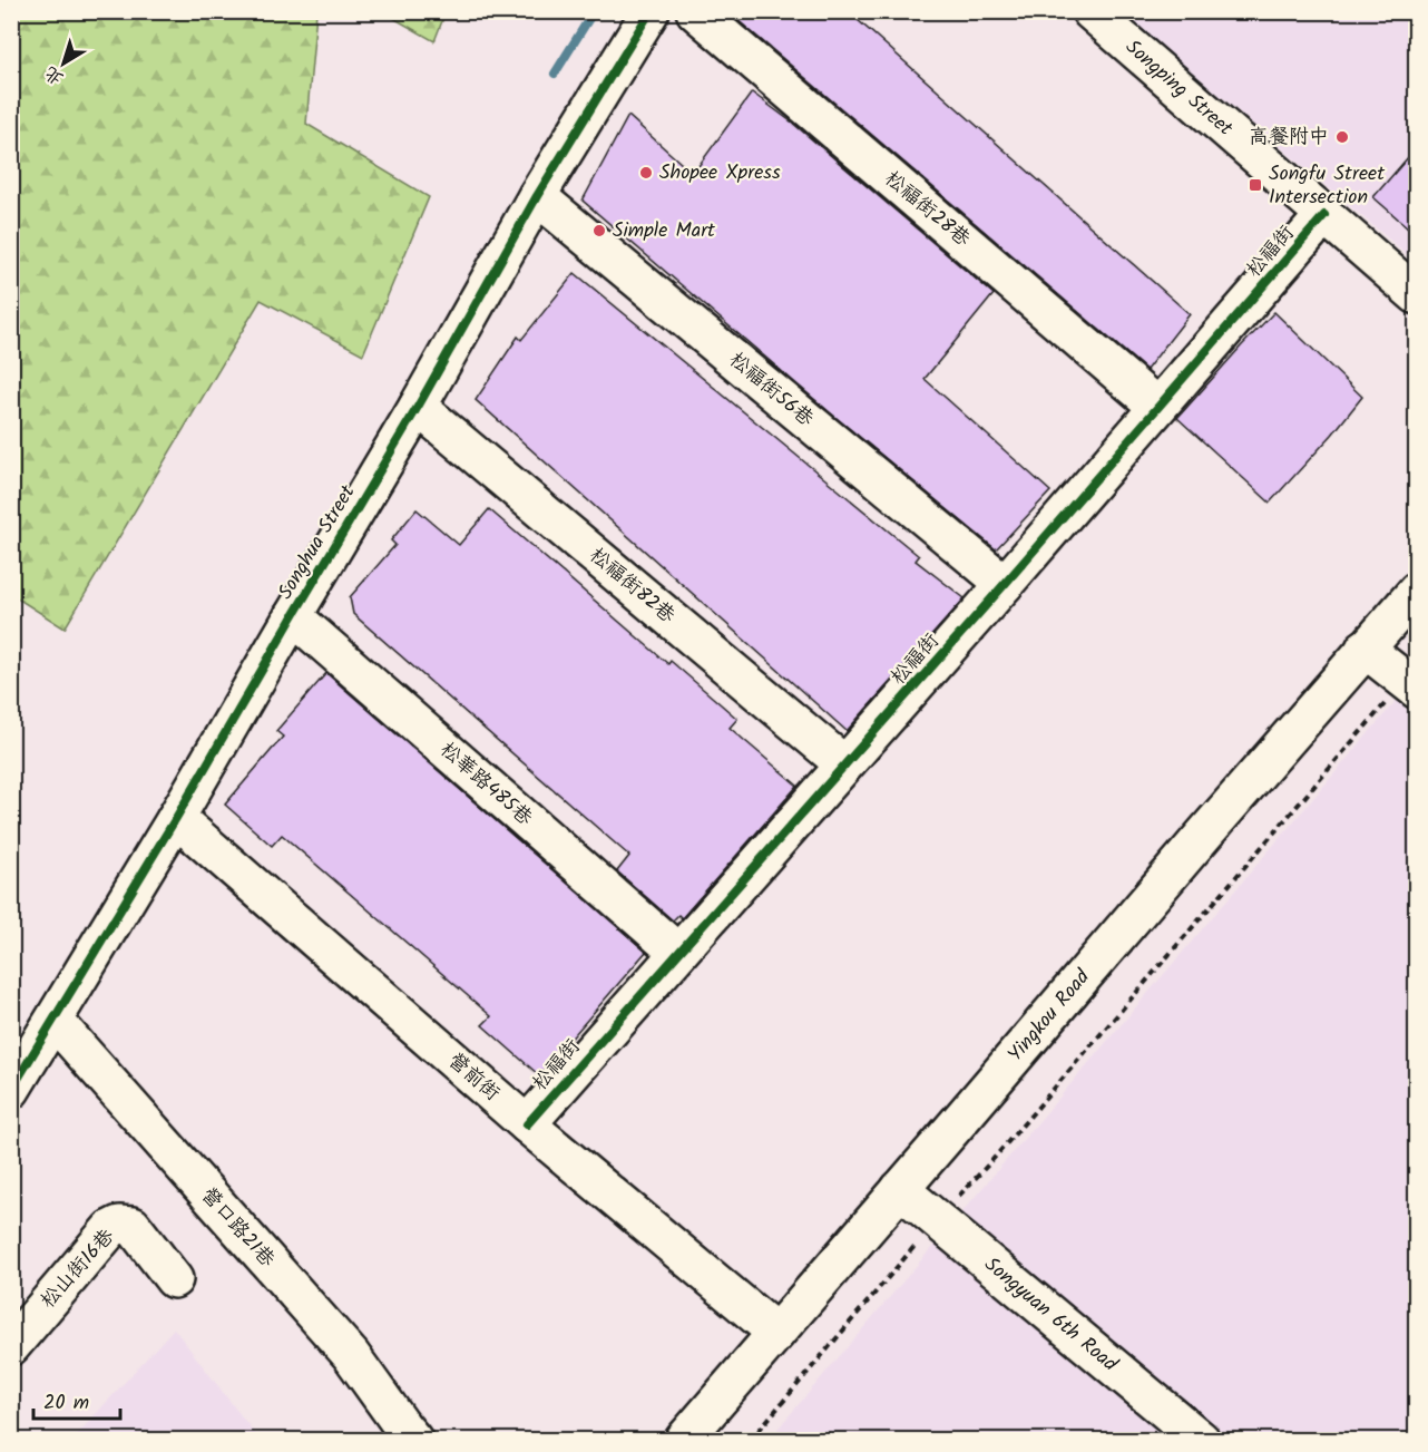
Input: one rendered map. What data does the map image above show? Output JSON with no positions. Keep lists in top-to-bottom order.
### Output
{
  "streets": {
    "street": [
      "Songping Street",
      "松福街28巷",
      "松福街",
      "松福街56巷",
      "Songhua Street",
      "松福街82巷",
      "松華路485巷",
      "Yingkou Road",
      "營前街",
      "營口路21巷",
      "松山街16巷",
      "Songyuan 6th Road"
    ]
  },
  "crossings": [
    ["Songping Street", "松福街"],
    ["松福街28巷", "松福街"],
    ["松福街", "松福街56巷"],
    ["松福街", "松福街82巷"],
    ["松福街", "松華路485巷"],
    ["松福街", "營前街"],
    ["松福街56巷", "Songhua Street"],
    ["Songhua Street", "松福街82巷"],
    ["Songhua Street", "松華路485巷"],
    ["Songhua Street", "營前街"],
    ["Songhua Street", "營口路21巷"],
    ["Yingkou Road", "營前街"],
    ["Yingkou Road", "Songyuan 6th Road"]
  ],
  "places": {
    "other": ["高餐附中", "Shopee Xpress", "Simple Mart"],
    "transit": ["Songfu Street Intersection"]
  },
  "scale_bar": "20 m",
  "north": "bottom left"
}
